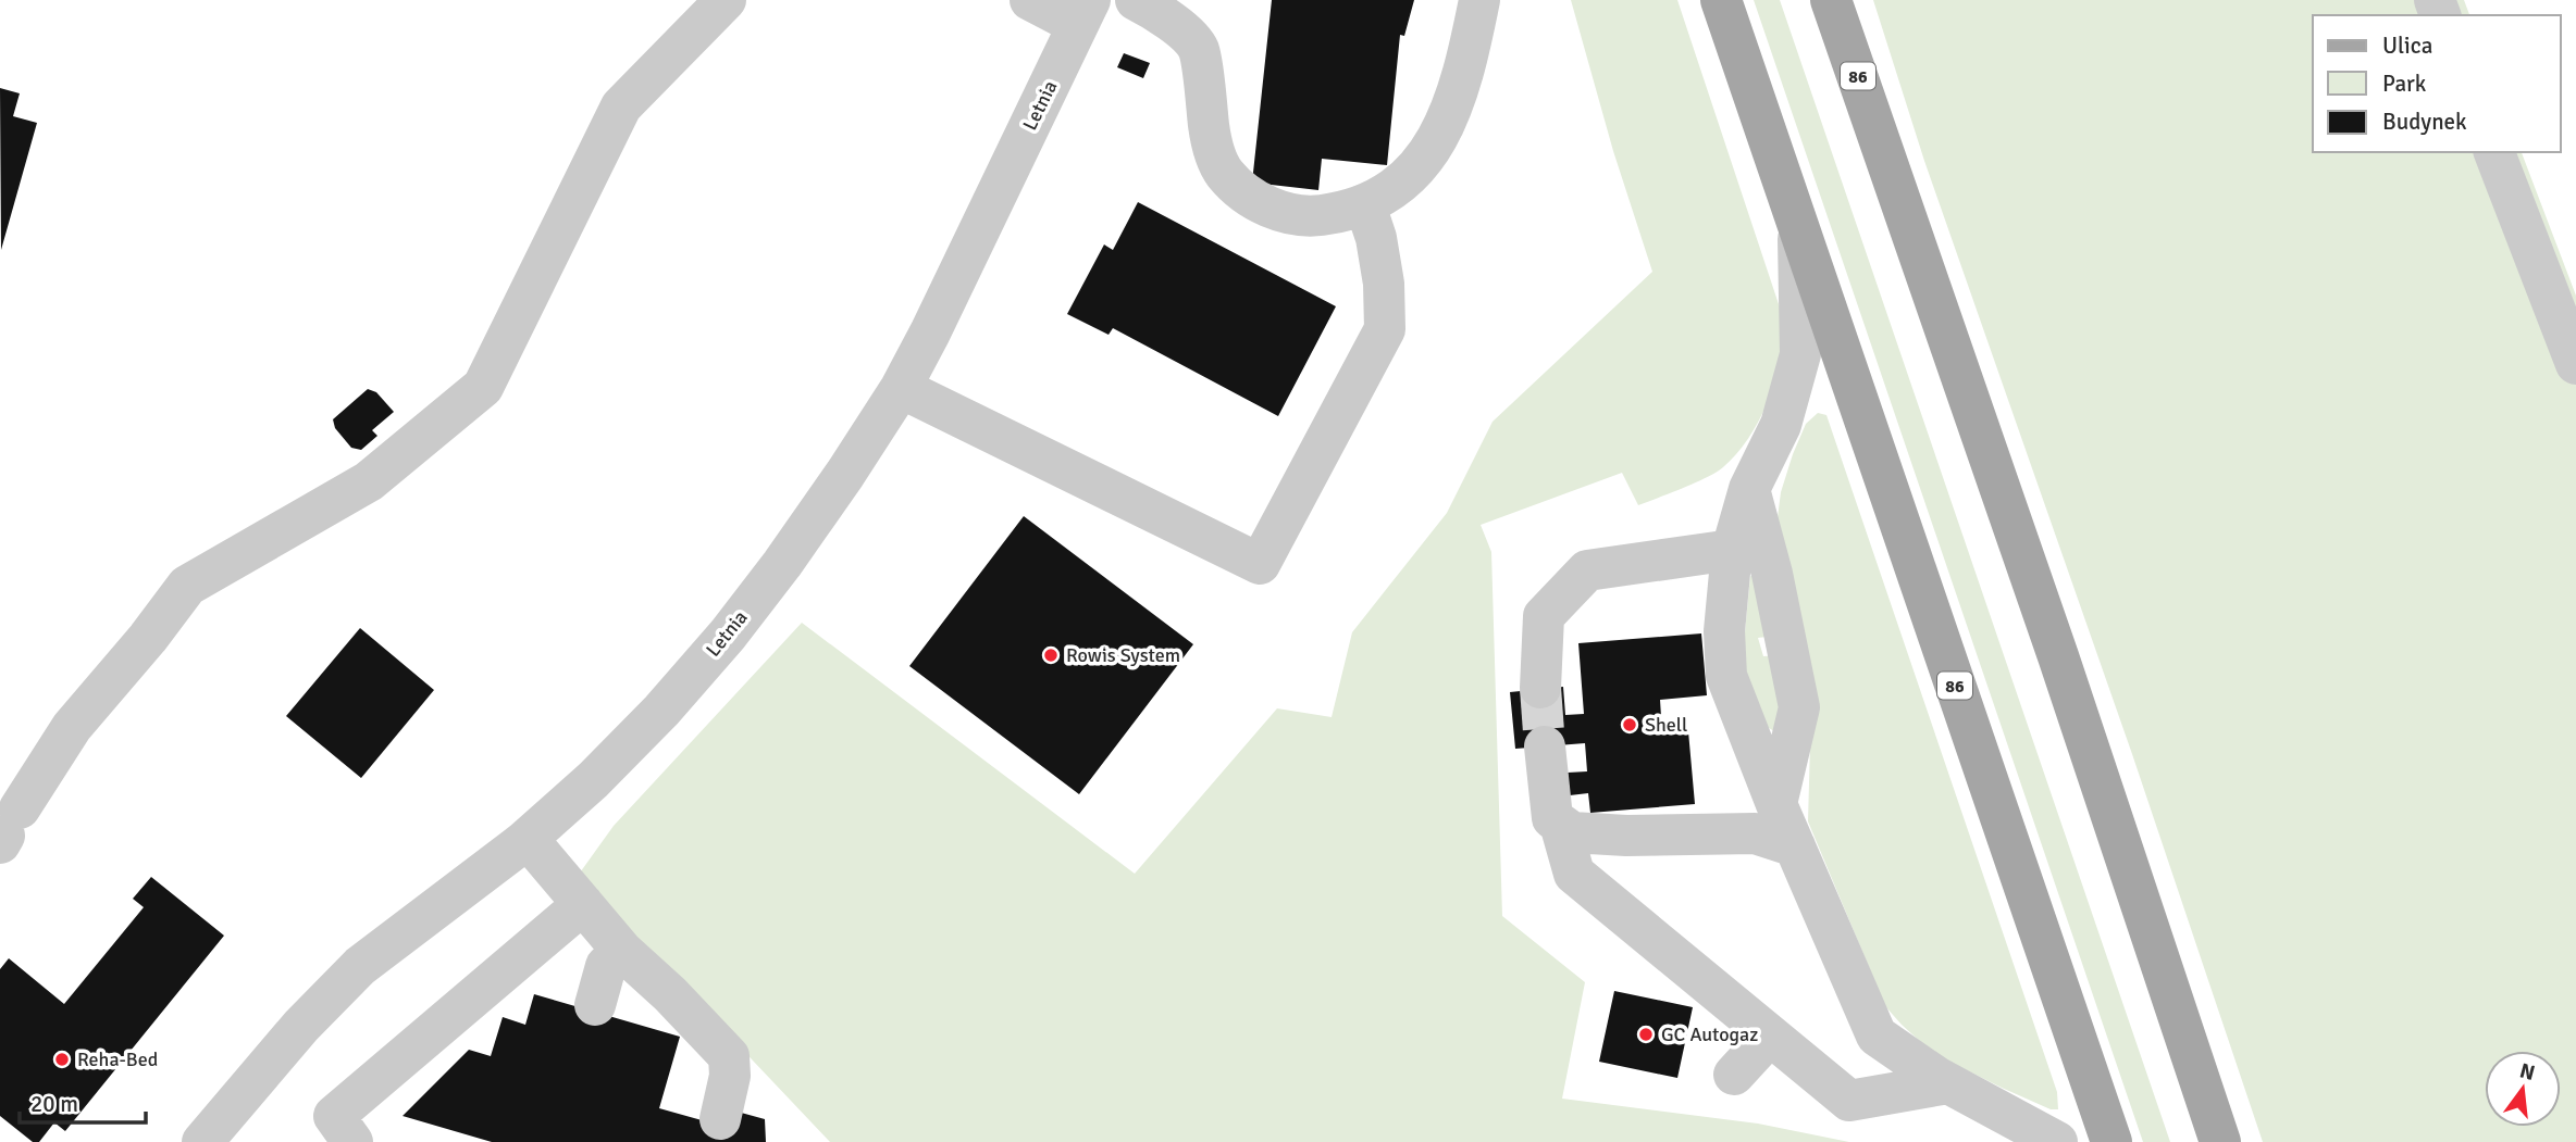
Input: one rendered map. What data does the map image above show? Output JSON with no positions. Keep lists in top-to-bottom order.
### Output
{
  "streets": {
    "main road": ["86"],
    "street": ["Letnia"]
  },
  "places": [
    "Rowis System",
    "Shell",
    "GC Autogaz",
    "Reha-Bed"
  ],
  "legend": ["Ulica", "Park", "Budynek"],
  "scale_bar": "20 m",
  "north": "top"
}
